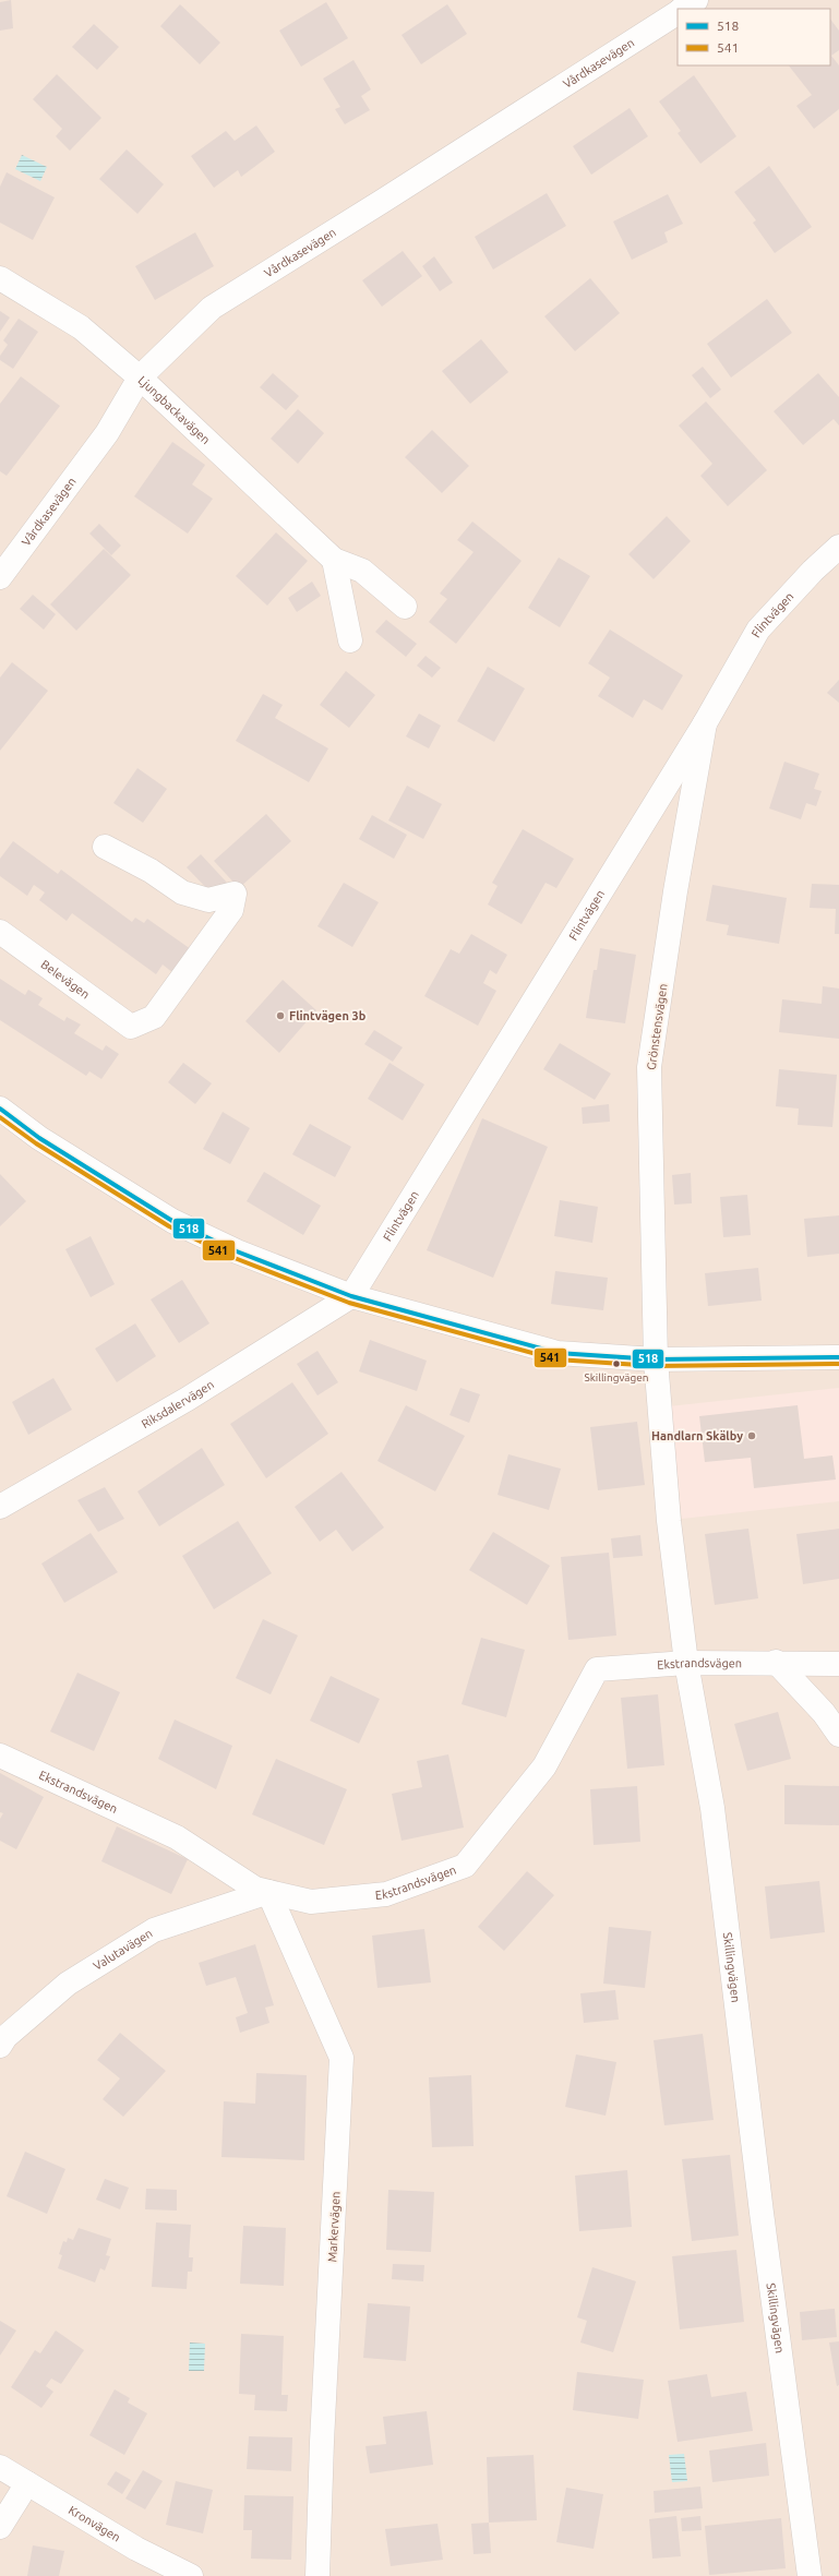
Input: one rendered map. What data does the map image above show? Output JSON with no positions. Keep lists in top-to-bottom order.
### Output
{
  "streets": {
    "street": [
      "Vårdkasevägen",
      "Ljungbackavägen",
      "Flintvägen",
      "Belevägen",
      "Grönstensvägen",
      "Riksdalervägen",
      "Ekstrandsvägen",
      "Valutavägen",
      "Skillingvägen",
      "Markervägen",
      "Kronvägen"
    ]
  },
  "crossings": [
    ["Vårdkasevägen", "Ljungbackavägen"],
    ["Flintvägen", "Grönstensvägen"],
    ["Flintvägen", "Riksdalervägen"],
    ["Grönstensvägen", "Skillingvägen"],
    ["Ekstrandsvägen", "Valutavägen"],
    ["Ekstrandsvägen", "Skillingvägen"],
    ["Ekstrandsvägen", "Markervägen"],
    ["Valutavägen", "Markervägen"]
  ],
  "places": ["Flintvägen 3b", "Skillingvägen", "Handlarn Skälby"],
  "lines": ["transit line 518", "transit line 541"],
  "legend": ["518", "541"]
}
